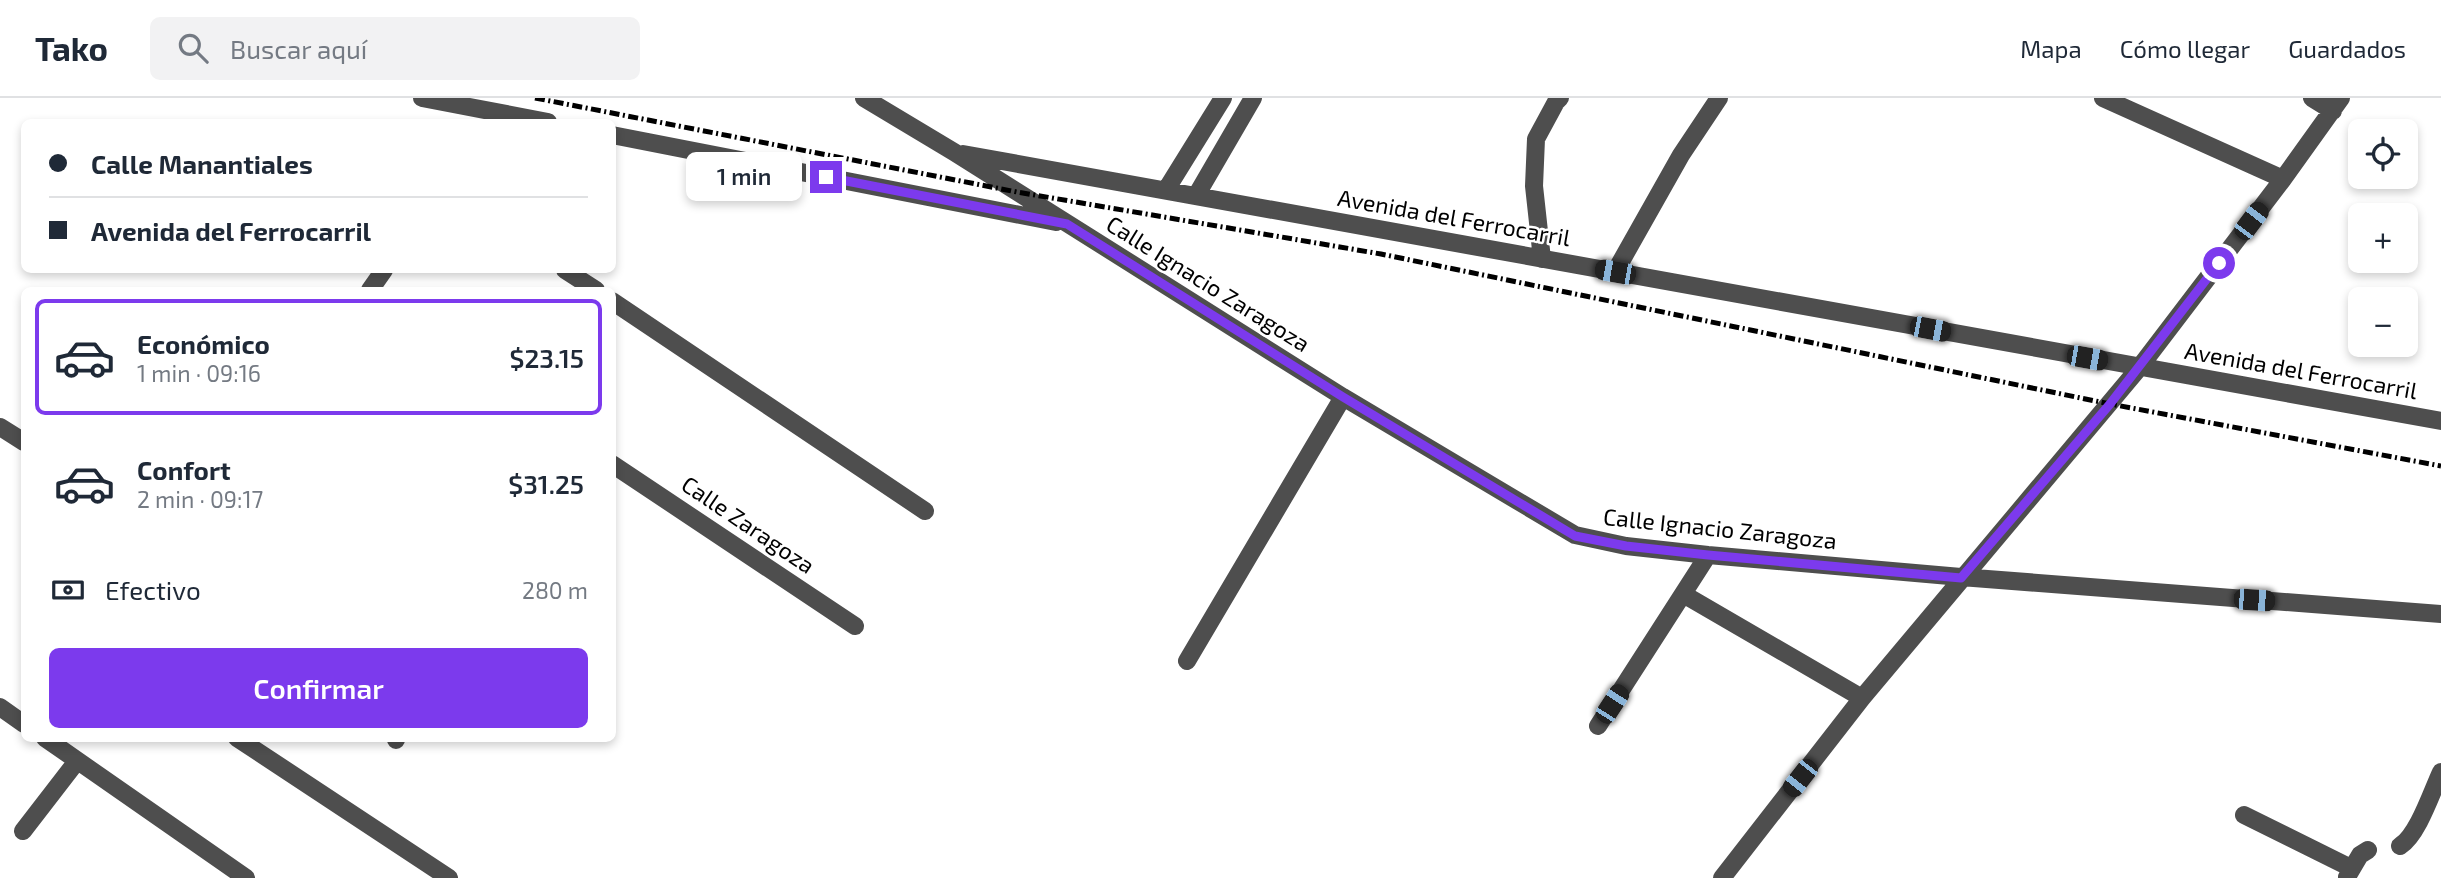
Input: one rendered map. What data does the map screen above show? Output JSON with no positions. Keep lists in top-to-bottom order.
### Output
{
  "streets": {
    "street": ["Avenida del Ferrocarril", "Calle Ignacio Zaragoza", "Calle Zaragoza"]
  },
  "crossings": [
    ["Avenida del Ferrocarril", "Calle Ignacio Zaragoza"]
  ],
  "page": {
    "header": "Tako",
    "search": "Buscar aquí",
    "nav": ["Mapa", "Cómo llegar", "Guardados"],
    "map_buttons": ["+", "−"],
    "banner": ["Calle Manantiales", "Avenida del Ferrocarril"],
    "bubble": "1 min",
    "list": [
      {
        "name": "Económico",
        "note": "1 min · 09:16",
        "value": "$23.15"
      },
      {
        "name": "Confort",
        "note": "2 min · 09:17",
        "value": "$31.25"
      }
    ],
    "pay": ["Efectivo", "280 m"],
    "buttons": "Confirmar"
  }
}
